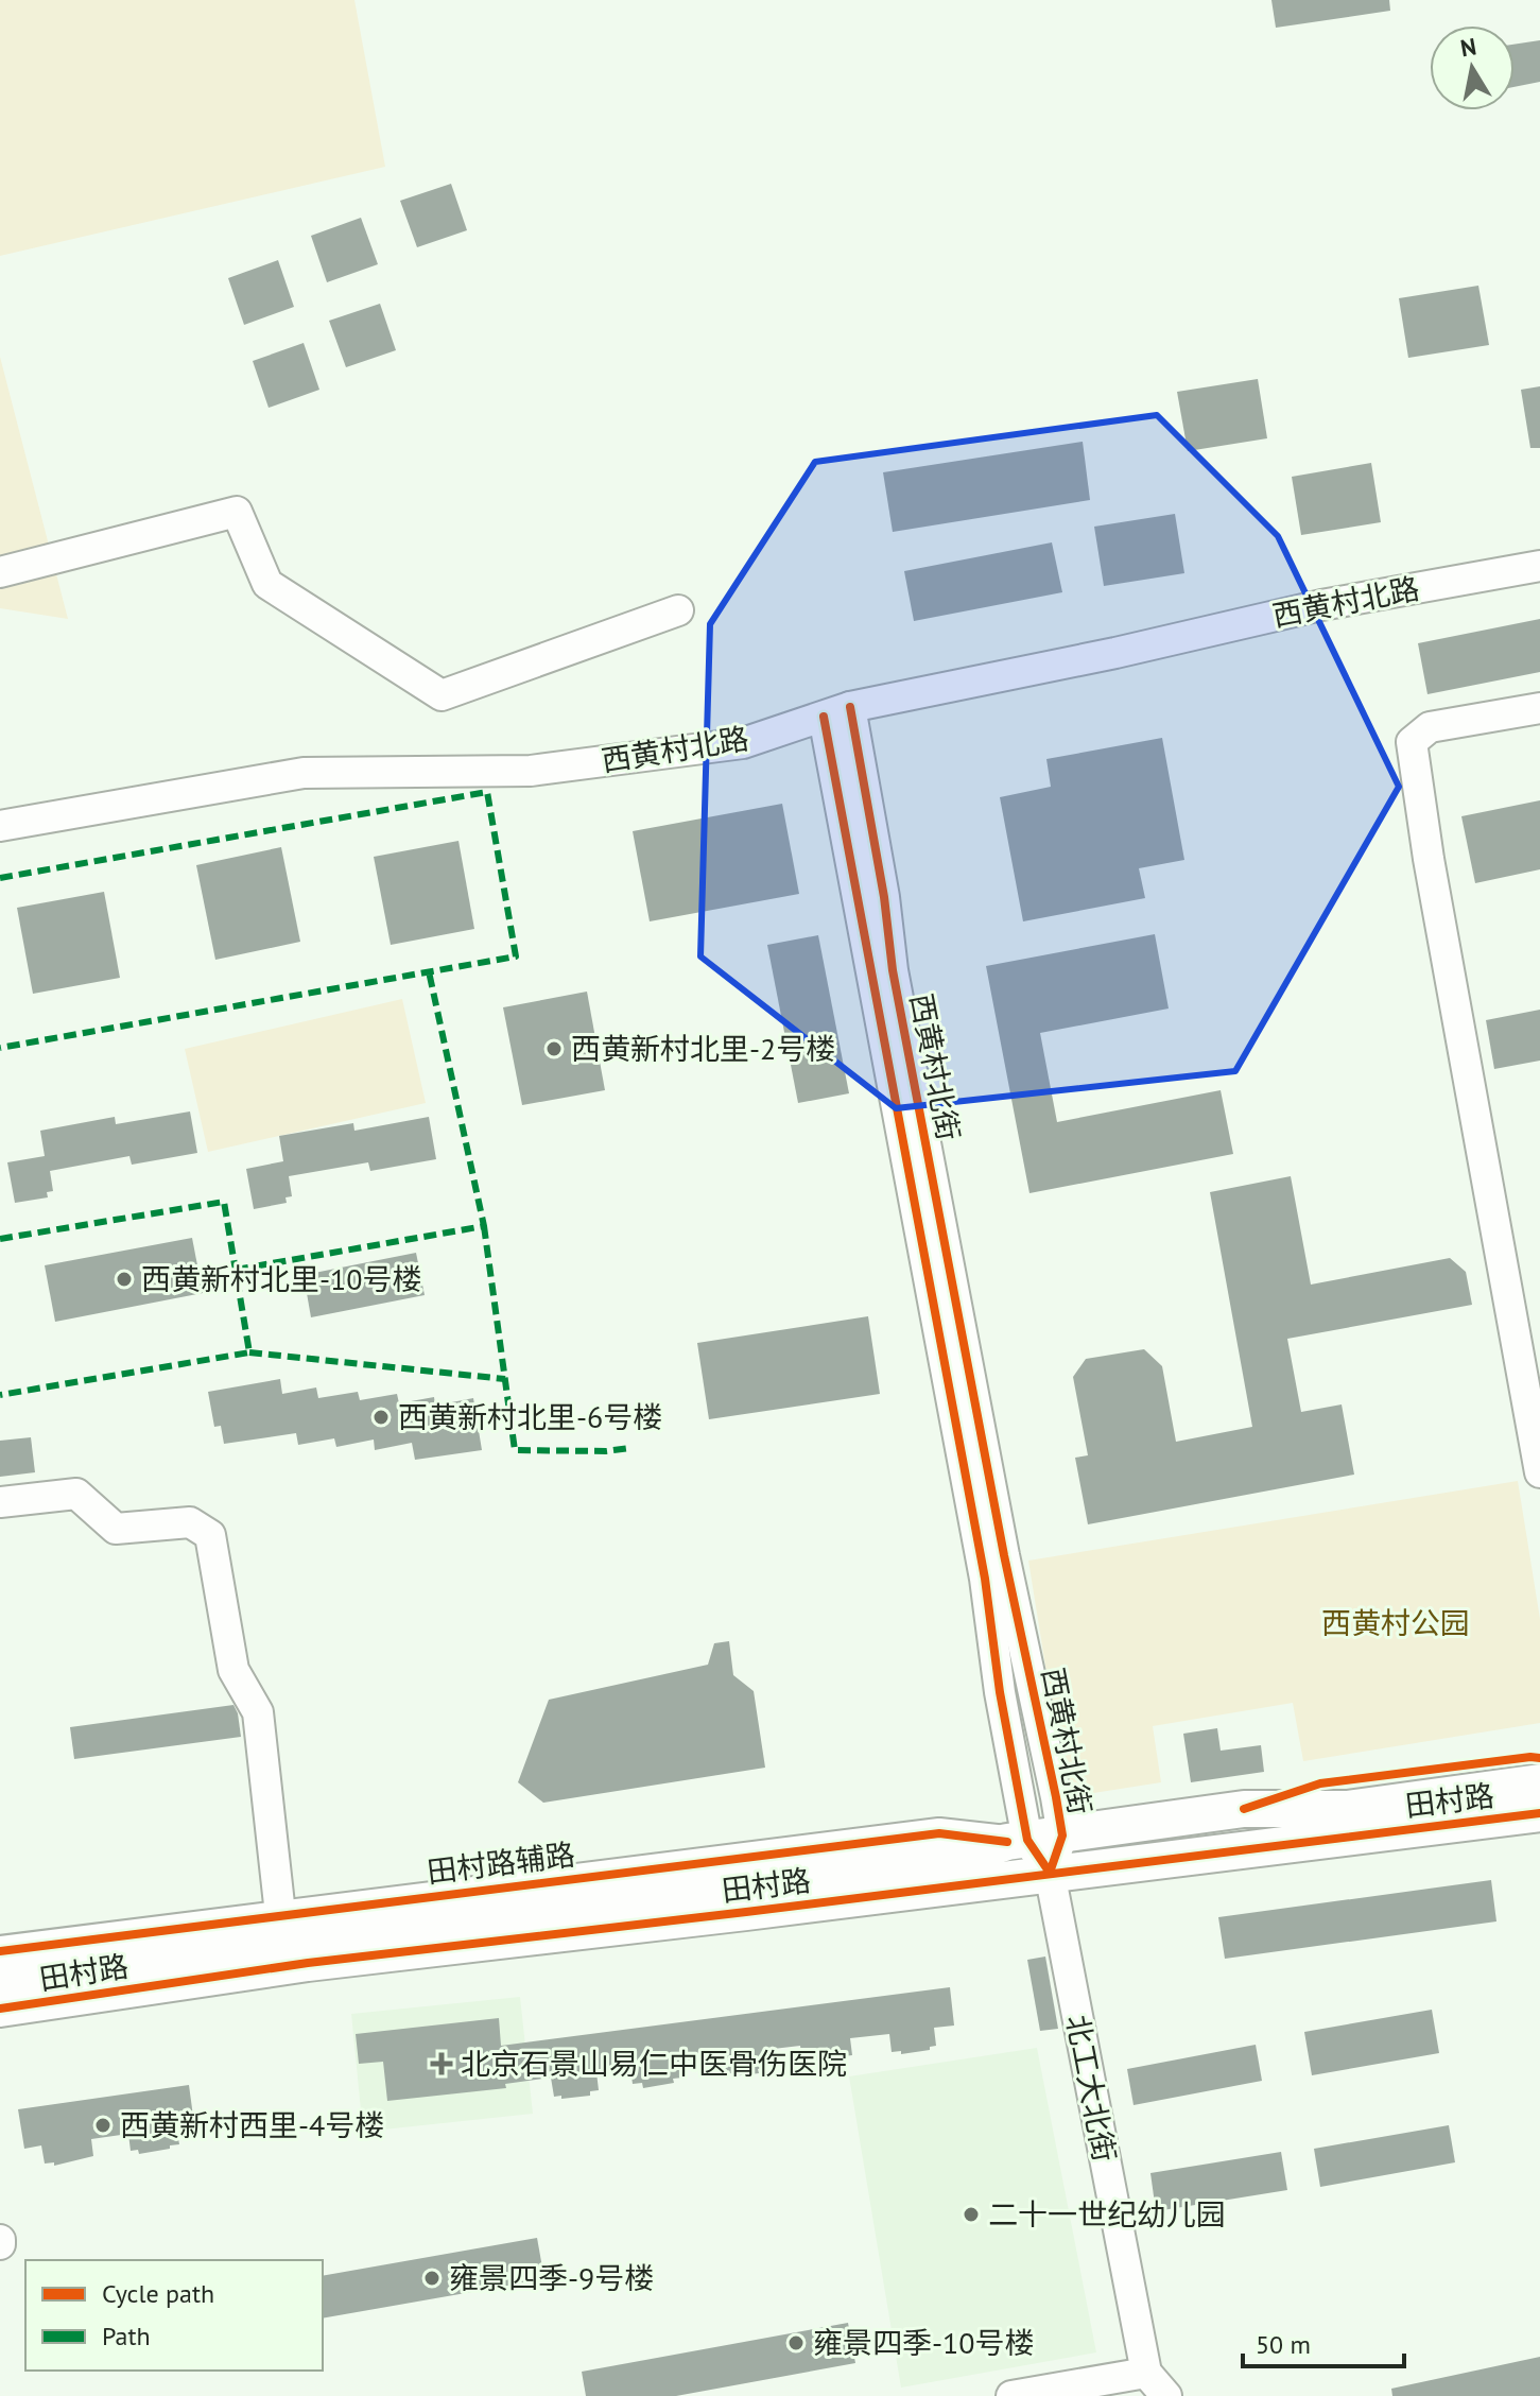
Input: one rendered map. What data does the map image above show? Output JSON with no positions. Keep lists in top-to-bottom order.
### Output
{
  "streets": {
    "main road": ["田村路"],
    "street": [
      "西黄村北路",
      "西黄村北街",
      "田村路辅路",
      "北工大北街"
    ]
  },
  "crossings": [
    ["西黄村北路", "西黄村北街"],
    ["西黄村北街", "田村路"],
    ["西黄村北街", "田村路辅路"],
    ["西黄村北街", "北工大北街"],
    ["田村路", "田村路辅路"],
    ["田村路", "北工大北街"]
  ],
  "parks": ["西黄村公园"],
  "places": {
    "other": [
      "西黄新村北里-2号楼",
      "西黄新村北里-10号楼",
      "西黄新村北里-6号楼",
      "西黄新村西里-4号楼",
      "二十一世纪幼儿园",
      "雍景四季-9号楼",
      "雍景四季-10号楼"
    ],
    "health": ["北京石景山易仁中医骨伤医院"]
  },
  "legend": ["Cycle path", "Path"],
  "scale_bar": "50 m",
  "north": "top"
}
